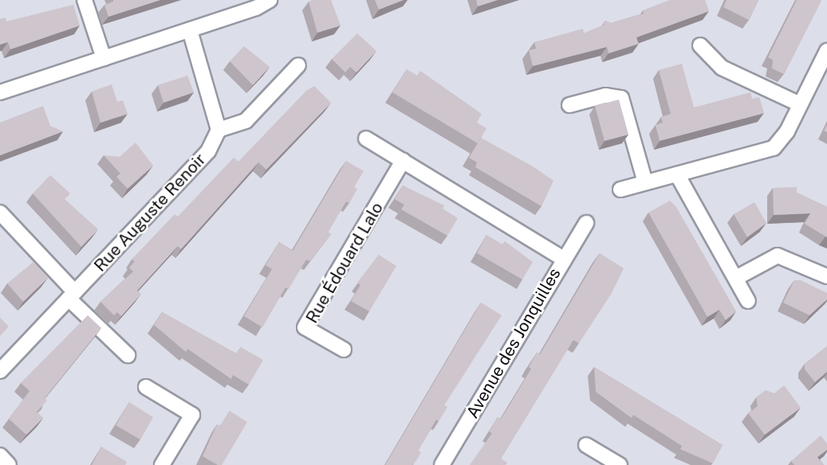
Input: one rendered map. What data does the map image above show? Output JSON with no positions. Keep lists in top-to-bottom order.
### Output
{
  "streets": {
    "street": ["Rue Auguste Renoir", "Rue Édouard Lalo", "Avenue des Jonquilles"]
  }
}
